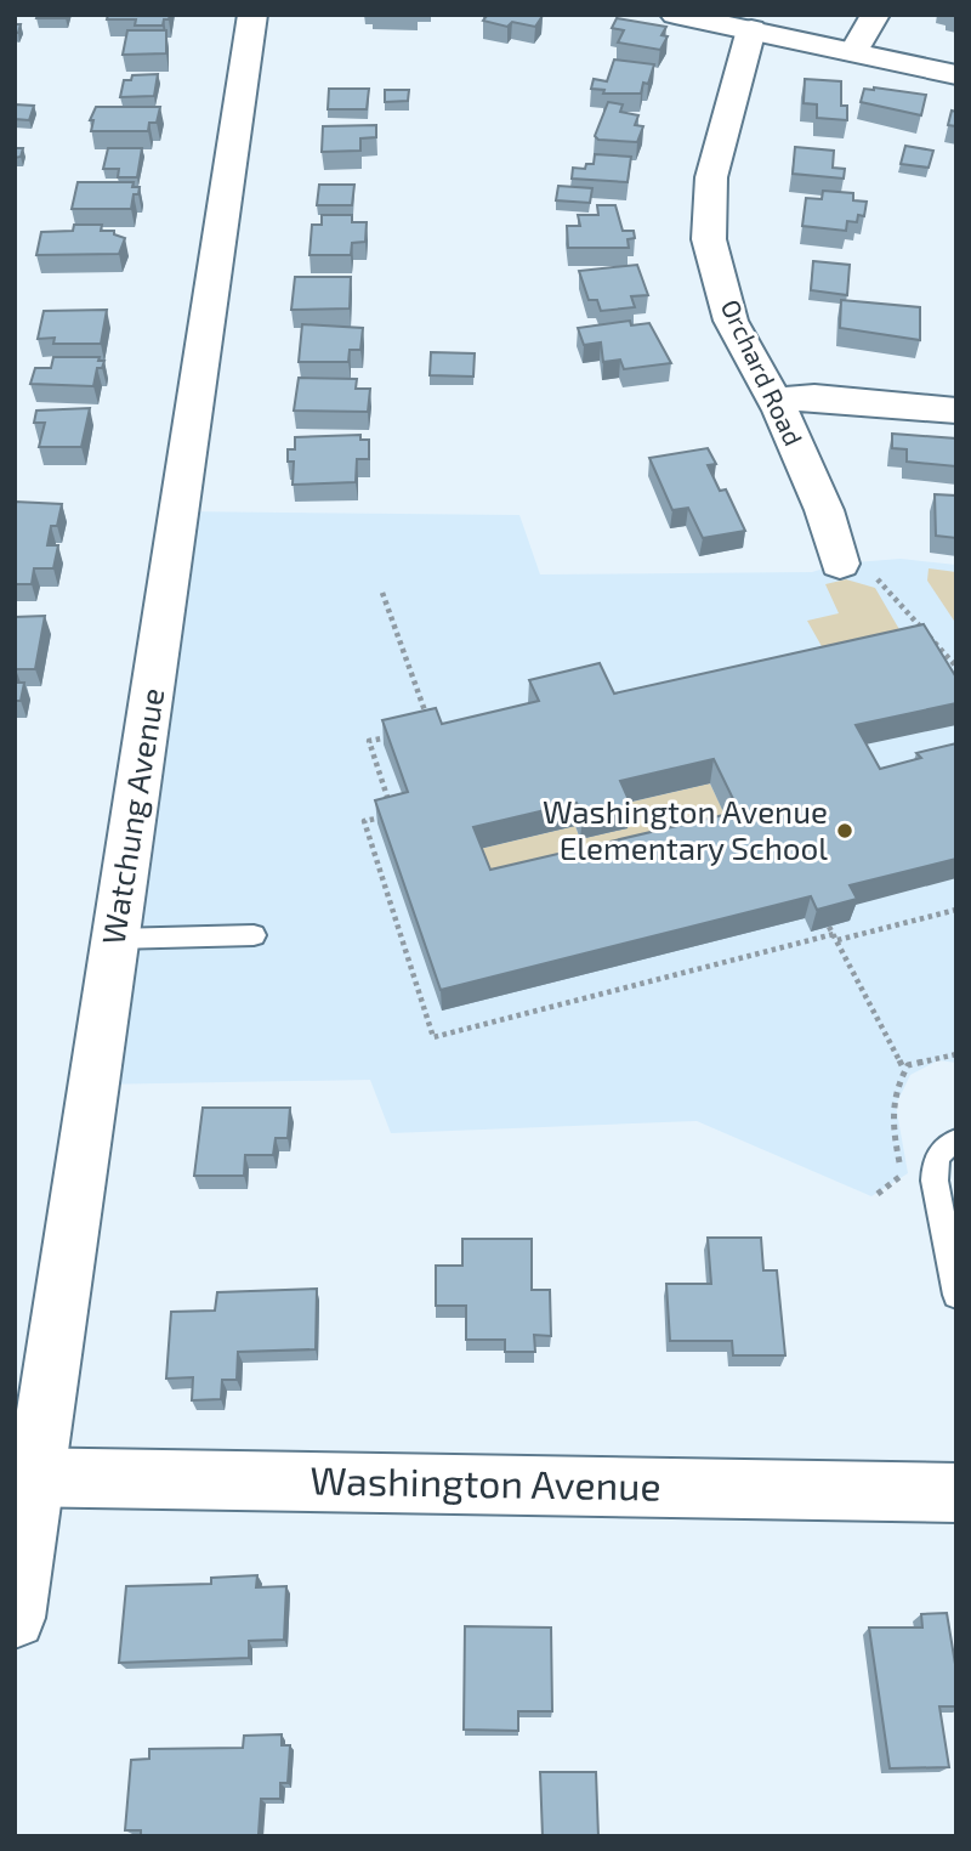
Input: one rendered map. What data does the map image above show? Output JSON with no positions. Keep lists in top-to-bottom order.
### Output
{
  "streets": {
    "street": ["Orchard Road", "Watchung Avenue", "Washington Avenue"]
  },
  "crossings": [
    ["Watchung Avenue", "Washington Avenue"]
  ],
  "places": ["Washington Avenue Elementary School"]
}
